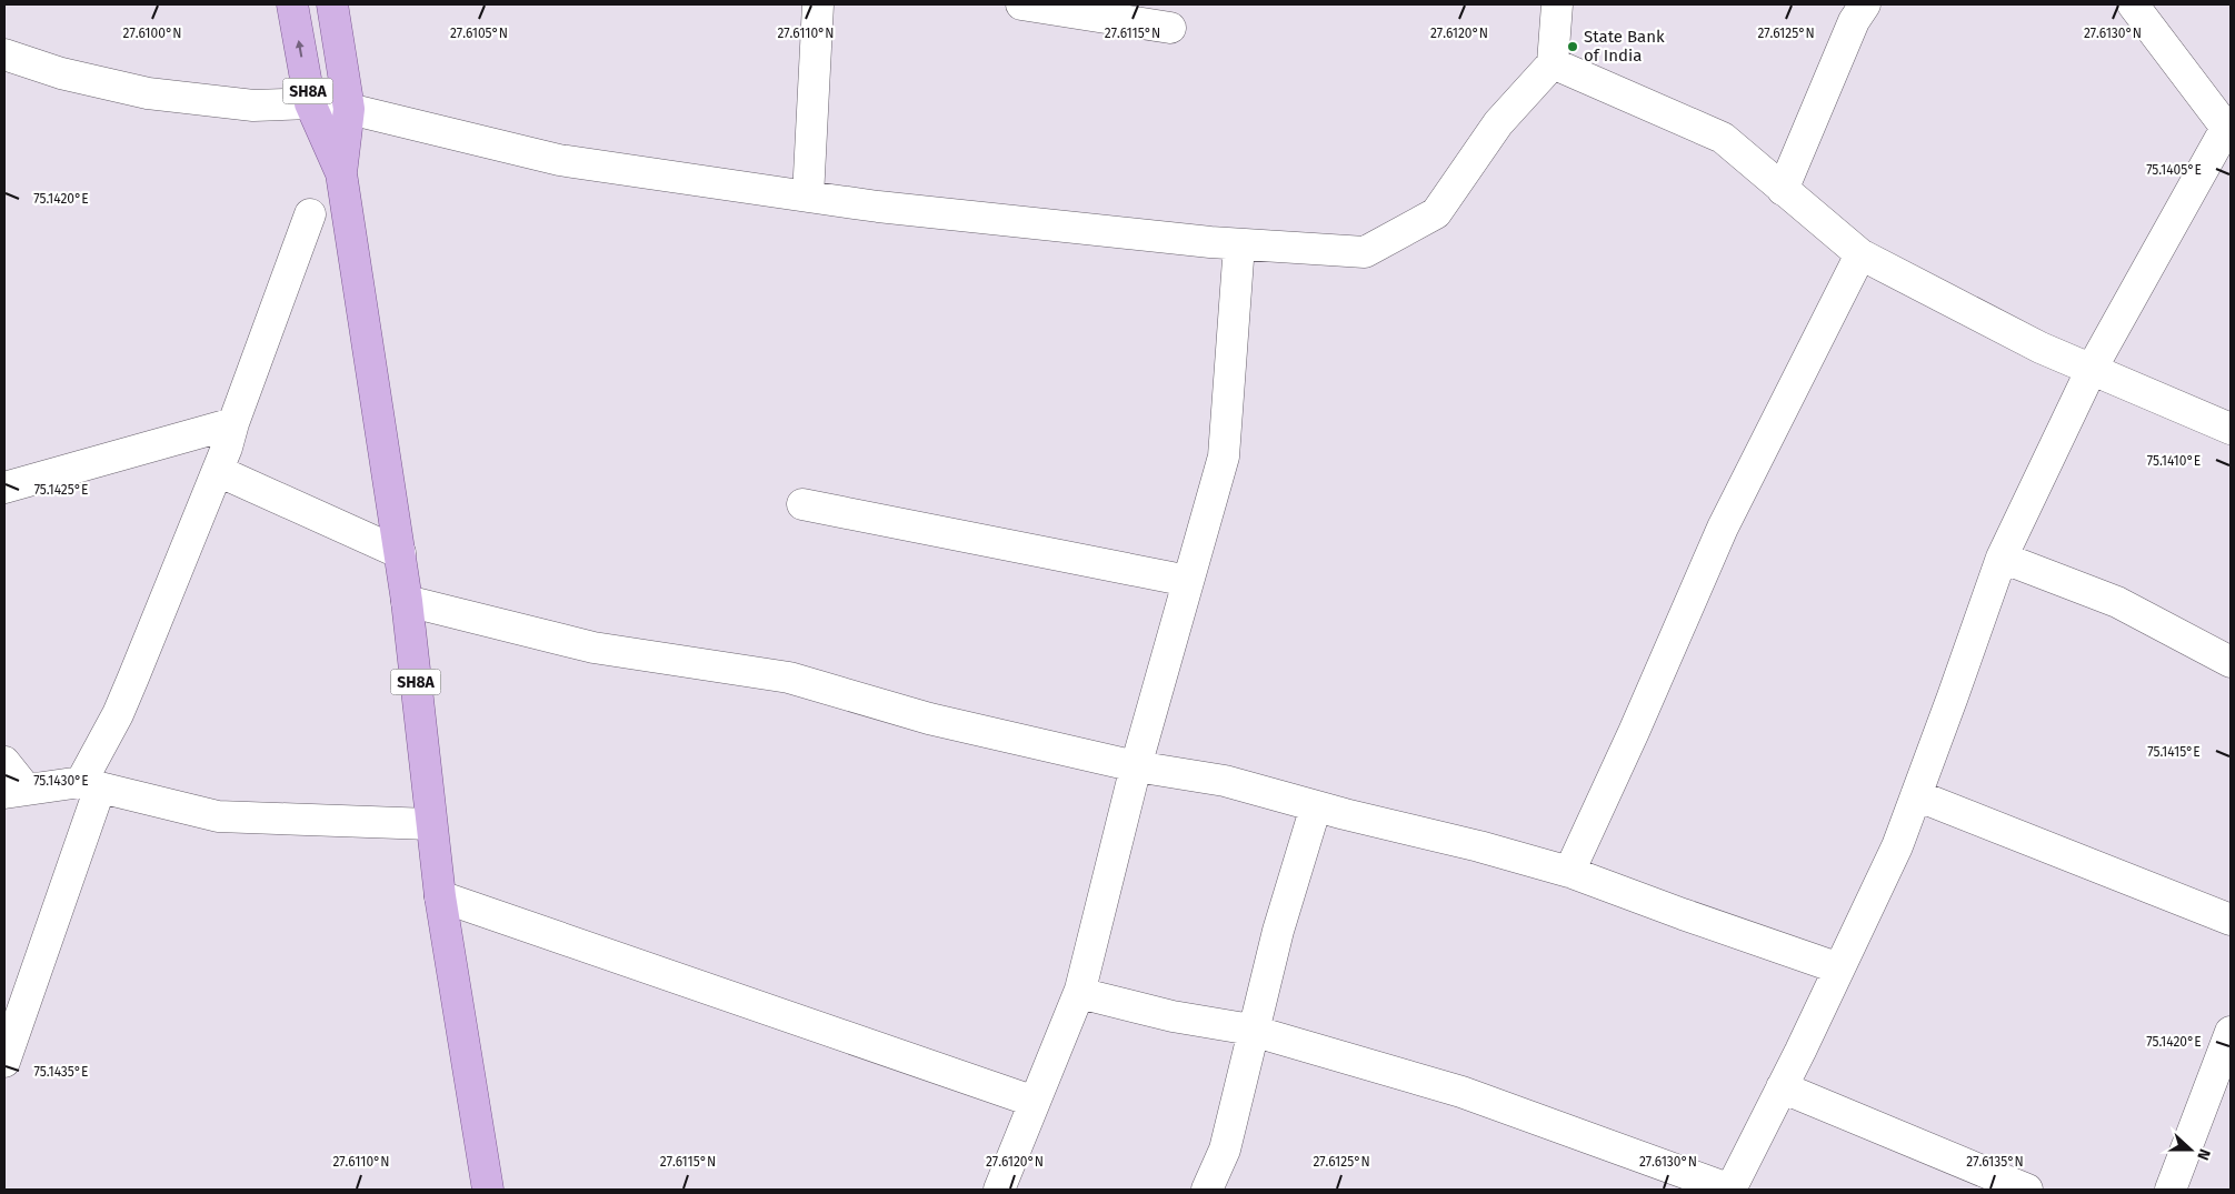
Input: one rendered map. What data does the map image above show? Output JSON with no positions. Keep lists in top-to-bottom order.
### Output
{
  "streets": {
    "main road": ["SH8A"]
  },
  "places": ["State Bank of India"],
  "north": "right",
  "coordinates": [
    "27.6110°N",
    "27.6115°N",
    "27.6130°N",
    "27.6100°N",
    "27.6105°N",
    "27.6120°N",
    "27.6125°N",
    "75.1405°E",
    "75.1420°E",
    "75.1410°E",
    "75.1425°E",
    "75.1415°E",
    "75.1430°E",
    "75.1435°E",
    "27.6135°N"
  ]
}
